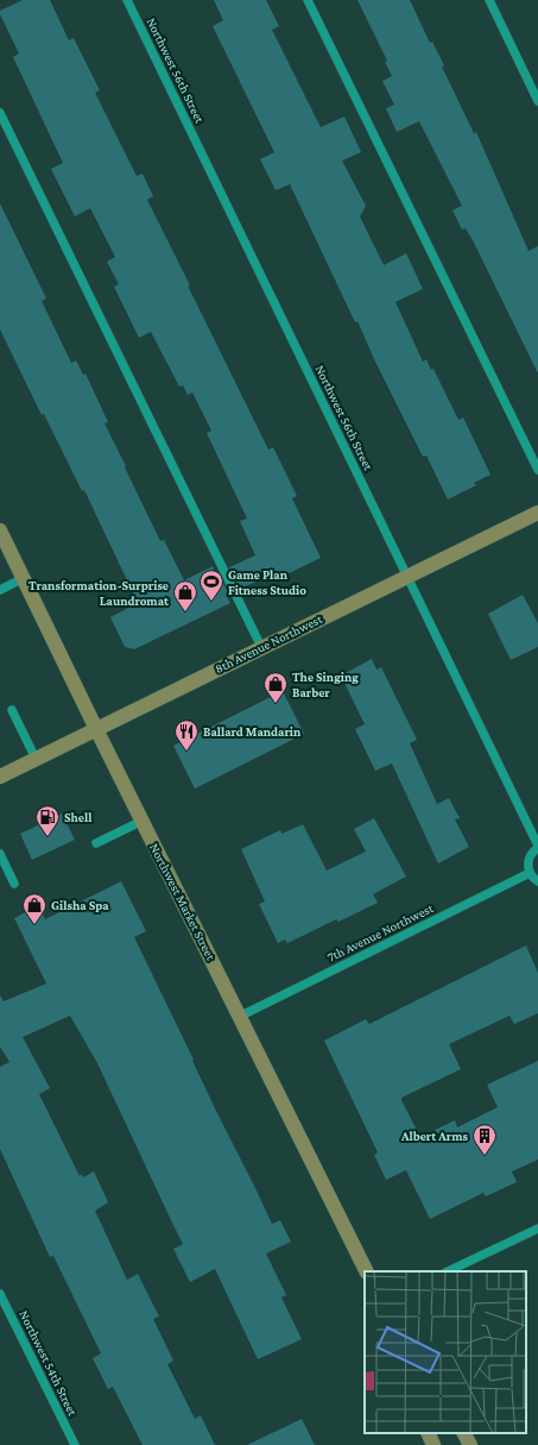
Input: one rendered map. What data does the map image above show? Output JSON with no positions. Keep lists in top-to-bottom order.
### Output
{
  "streets": {
    "main road": ["8th Avenue Northwest", "Northwest Market Street"],
    "street": ["Northwest 56th Street", "7th Avenue Northwest", "Northwest 54th Street"]
  },
  "crossings": [
    ["Northwest 56th Street", "8th Avenue Northwest"],
    ["8th Avenue Northwest", "Northwest Market Street"],
    ["Northwest Market Street", "7th Avenue Northwest"]
  ],
  "places": {
    "sports": ["Game Plan Fitness Studio"],
    "shop": ["Transformation-Surprise Laundromat", "The Singing Barber", "Gilsha Spa"],
    "restaurant": ["Ballard Mandarin"],
    "fuel station": ["Shell"],
    "building": ["Albert Arms"]
  }
}
